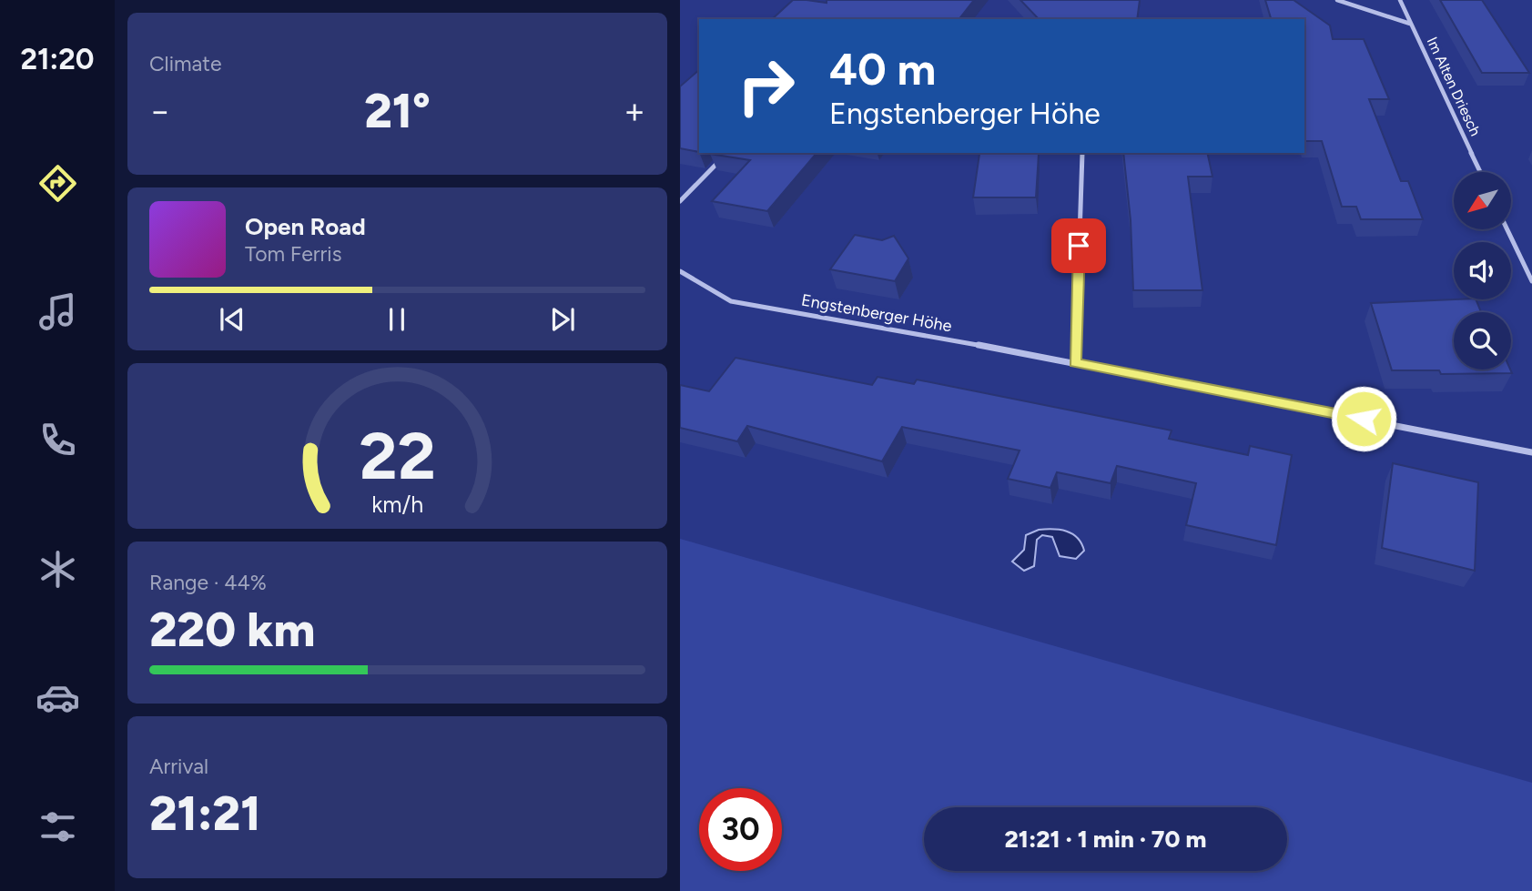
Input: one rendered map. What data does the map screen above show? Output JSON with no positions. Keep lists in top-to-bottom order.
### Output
{
  "streets": {
    "street": ["Im Alten Driesch", "Engstenberger Höhe"]
  },
  "north": "bottom left",
  "page": {
    "tabs": "21:20",
    "tile": [
      "Climate",
      ["Range · 44%", "220 km"],
      ["Arrival", "21:21"]
    ],
    "turn": ["40 m", "Engstenberger Höhe"],
    "heat": ["−", "21°", "+"],
    "song": ["Open Road", "Tom Ferris"],
    "limit": "30",
    "trip": "21:21 · 1 min · 70 m",
    "gauge": ["22", "km/h"]
  }
}
